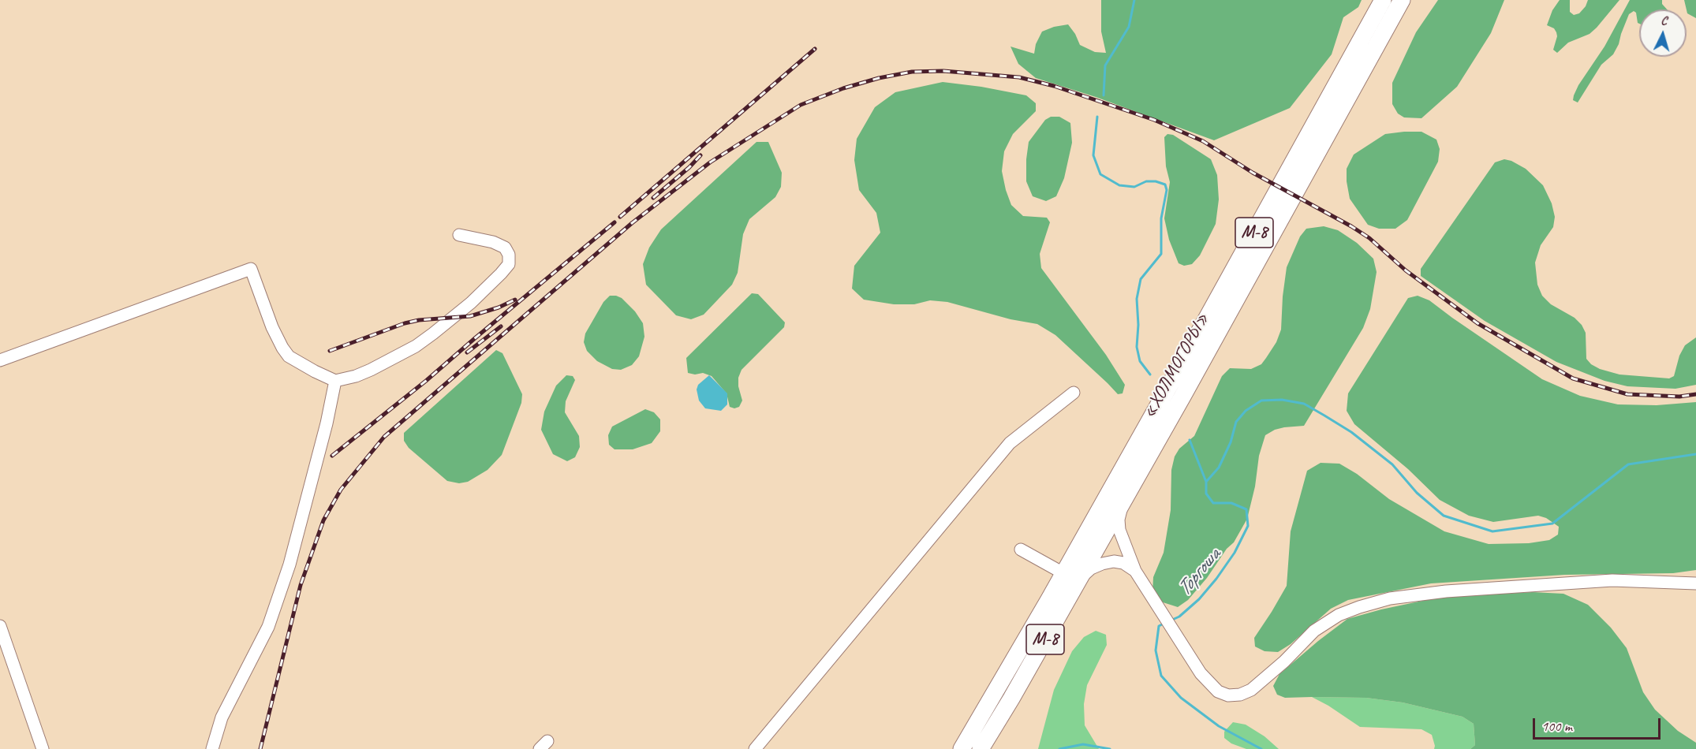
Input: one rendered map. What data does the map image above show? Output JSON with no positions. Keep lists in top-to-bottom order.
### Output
{
  "streets": {
    "highway": ["М-8", "«ХОЛМОГОРЫ»"]
  },
  "crossings": [
    ["М-8", "«ХОЛМОГОРЫ»"]
  ],
  "water": ["Торгоша"],
  "scale_bar": "100 m",
  "north": "top"
}
